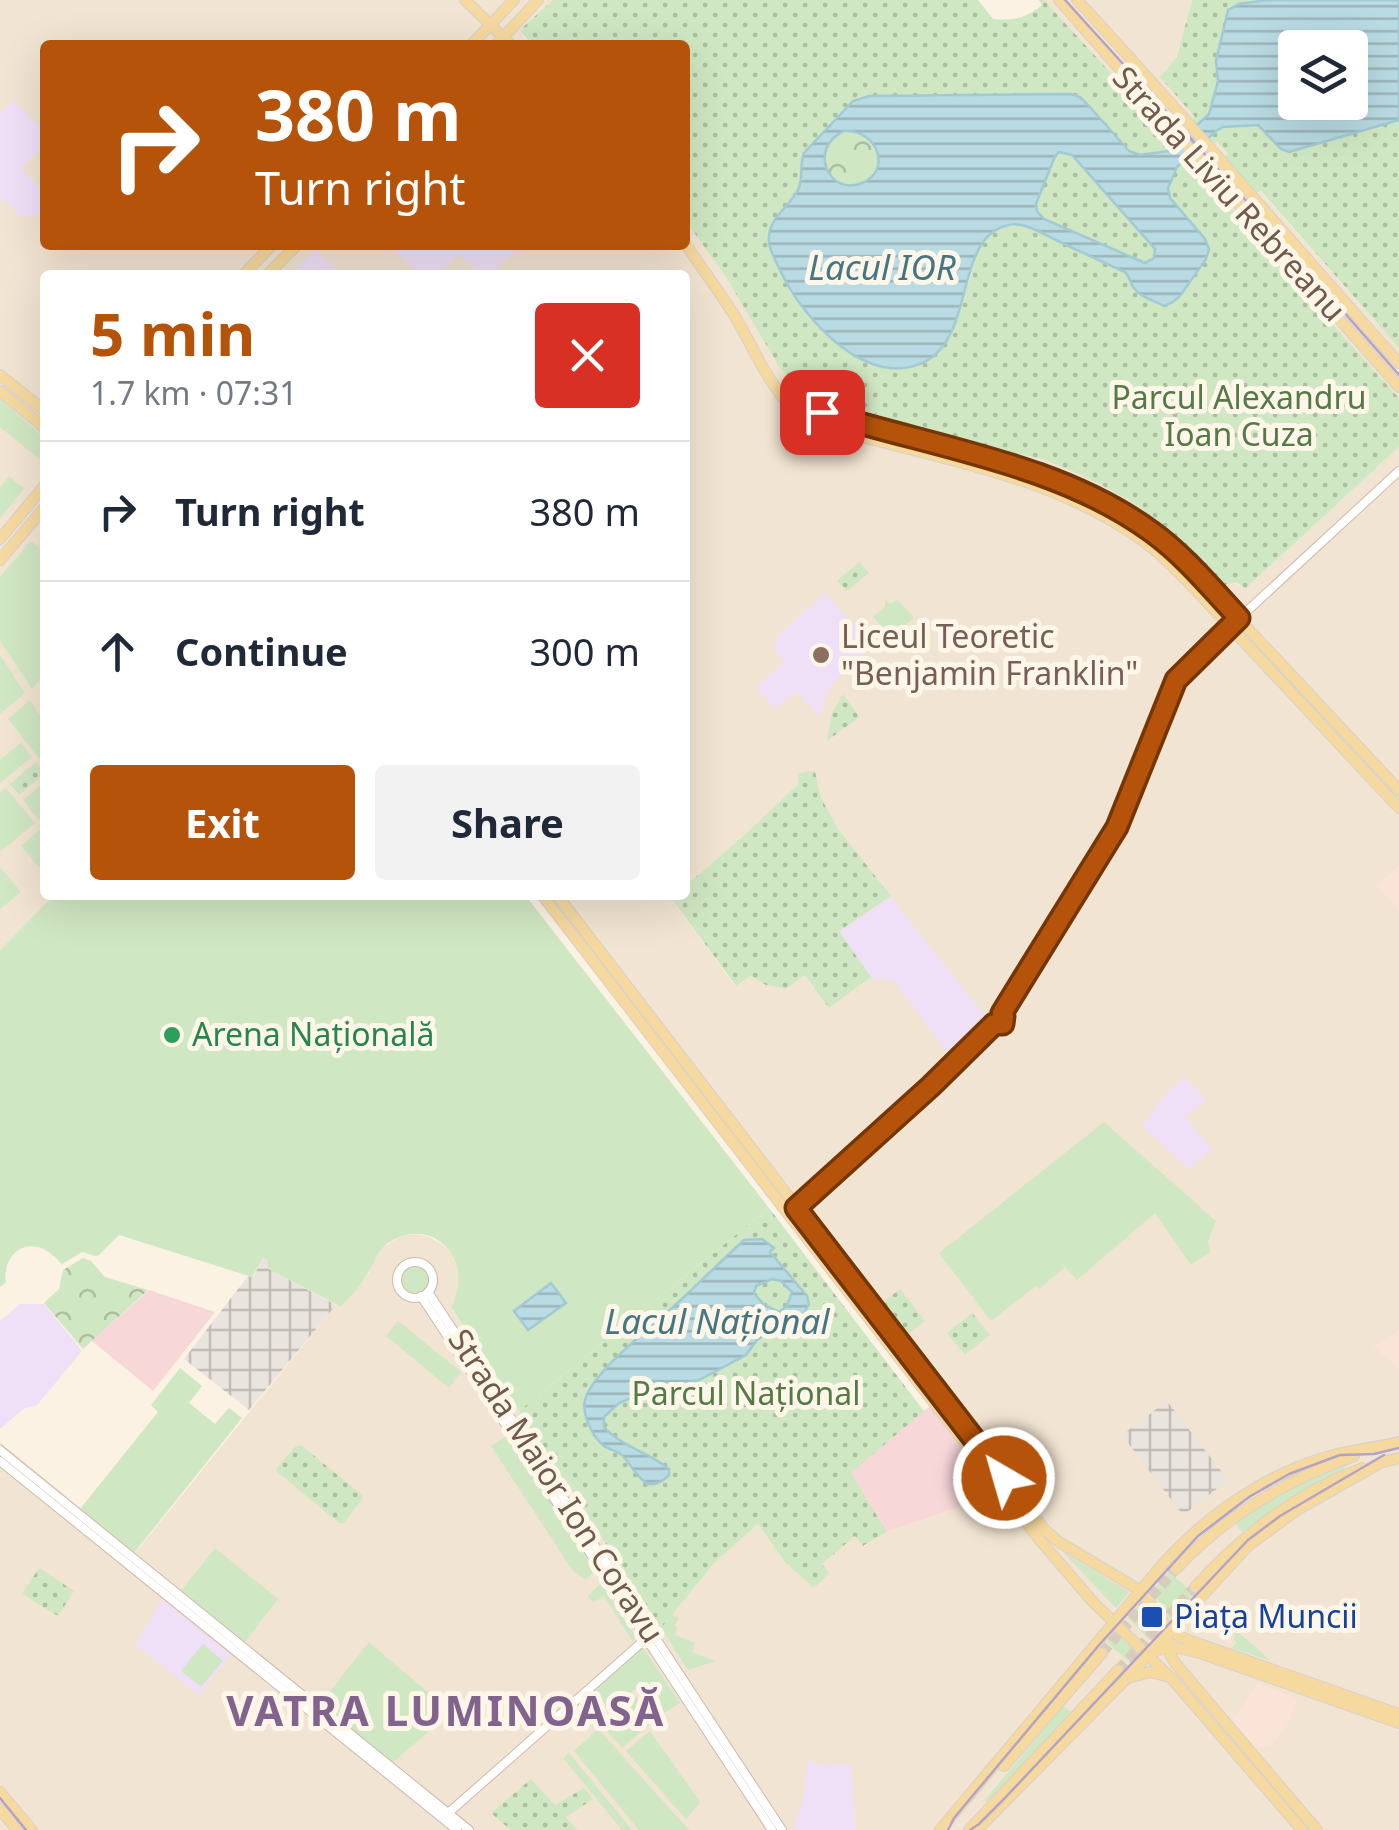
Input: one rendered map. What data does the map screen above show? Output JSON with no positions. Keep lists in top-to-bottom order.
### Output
{
  "streets": {
    "main road": ["Strada Liviu Rebreanu"],
    "street": ["Strada Maior Ion Coravu"]
  },
  "districts": ["VATRA LUMINOASĂ"],
  "water": ["Lacul IOR", "Lacul Național"],
  "parks": ["Parcul Alexandru Ioan Cuza", "Parcul Național"],
  "places": {
    "other": ["Liceul Teoretic \"Benjamin Franklin\"", "Arena Națională"],
    "transit": ["Piața Muncii"]
  },
  "page": {
    "turn": ["380 m", "Turn right"],
    "heading": ["5 min", "1.7 km · 07:31"],
    "list": [
      {
        "name": "Turn right",
        "value": "380 m"
      },
      {
        "name": "Continue",
        "value": "300 m"
      }
    ],
    "buttons": ["Exit", "Share"]
  }
}
